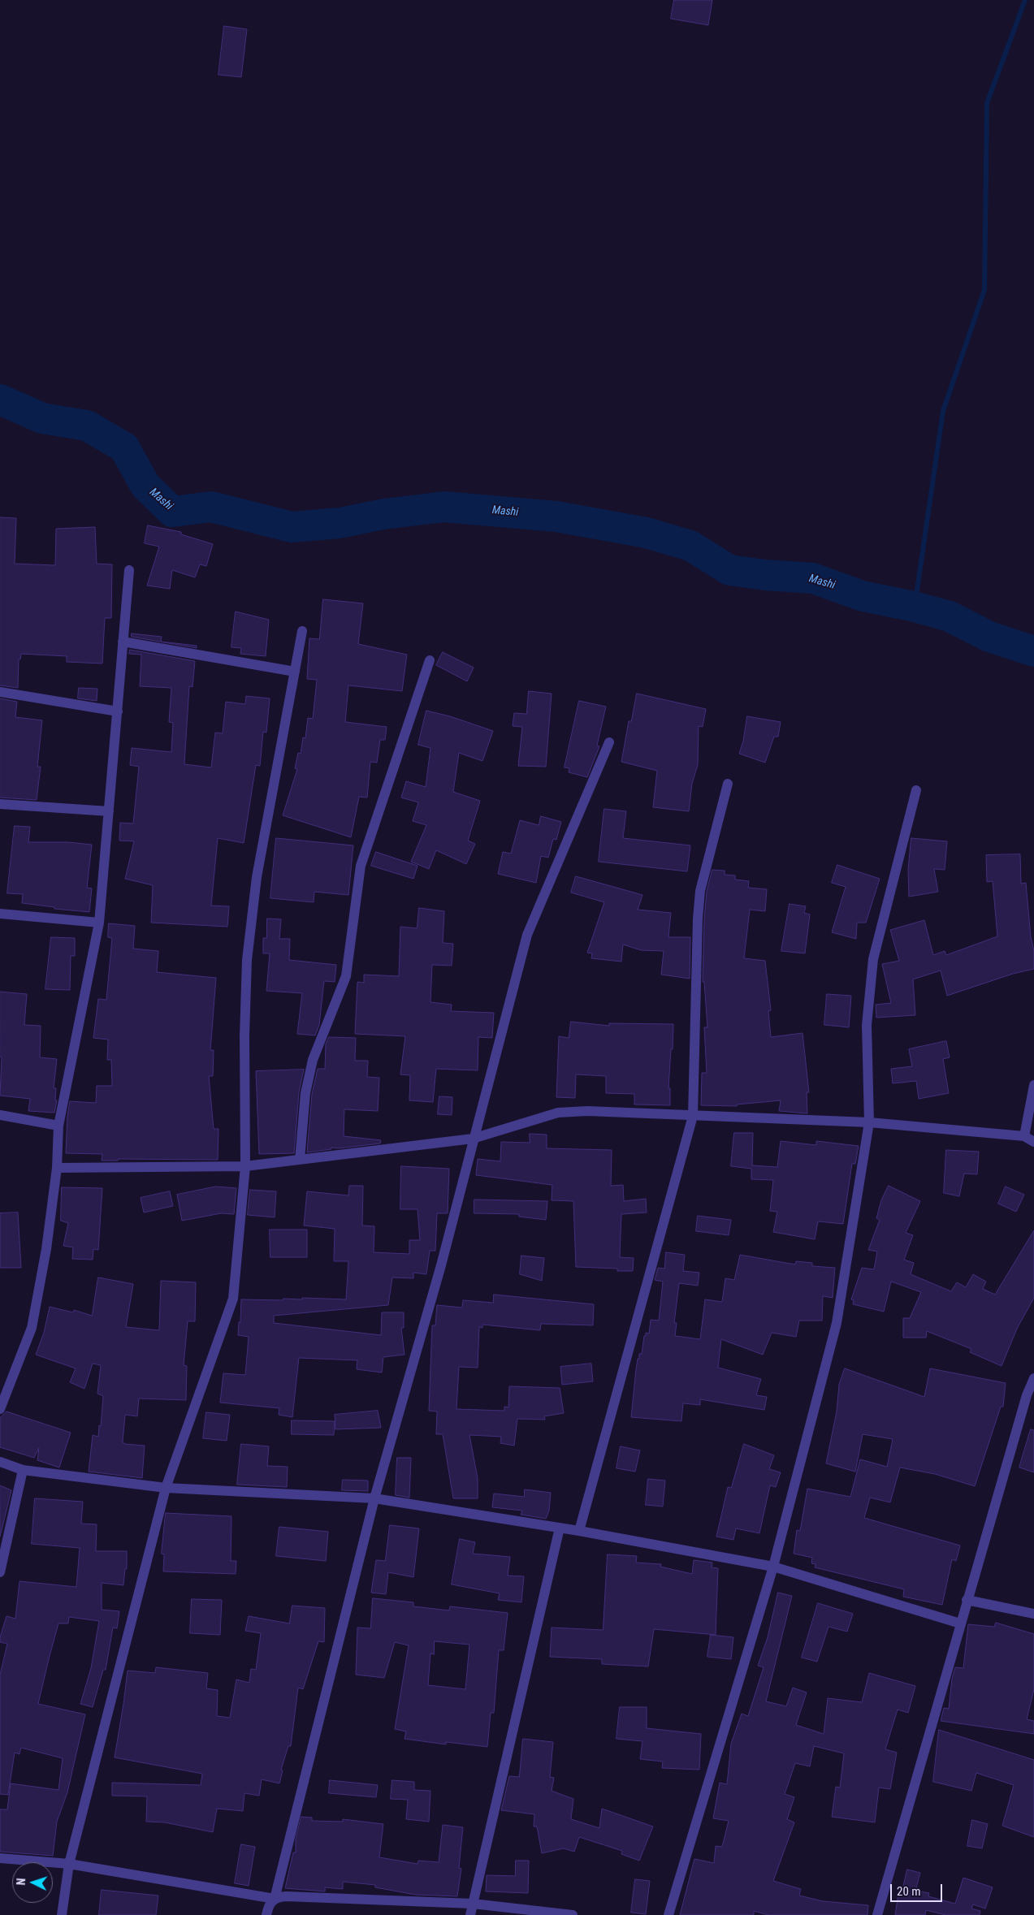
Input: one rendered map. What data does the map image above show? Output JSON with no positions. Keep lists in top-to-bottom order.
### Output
{
  "water": ["Mashi"],
  "scale_bar": "20 m",
  "north": "left"
}
